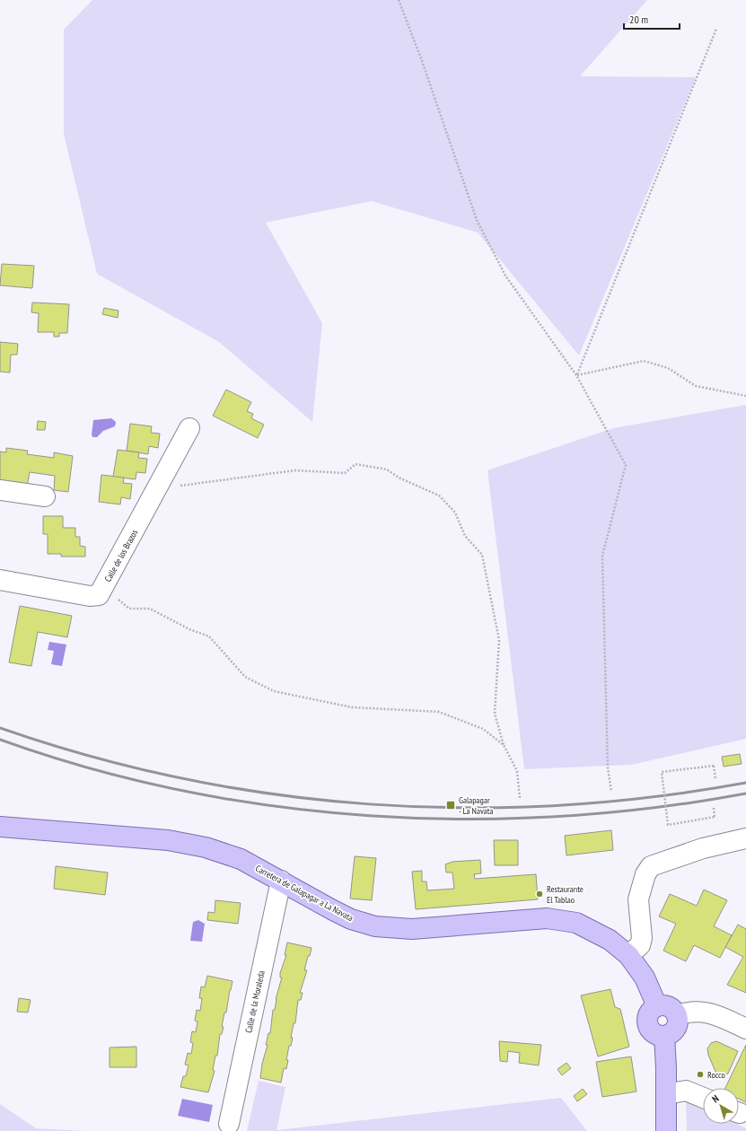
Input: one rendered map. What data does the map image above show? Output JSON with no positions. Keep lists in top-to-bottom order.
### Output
{
  "streets": {
    "main road": ["Carretera de Galapagar a La Navata"],
    "street": ["Calle de los Brazos", "Calle de la Moraleda"]
  },
  "crossings": [
    ["Carretera de Galapagar a La Navata", "Calle de la Moraleda"]
  ],
  "places": {
    "transit": ["Galapagar - La Navata"],
    "other": ["Restaurante El Tablao", "Rocco"]
  },
  "scale_bar": "20 m",
  "north": "top left"
}
